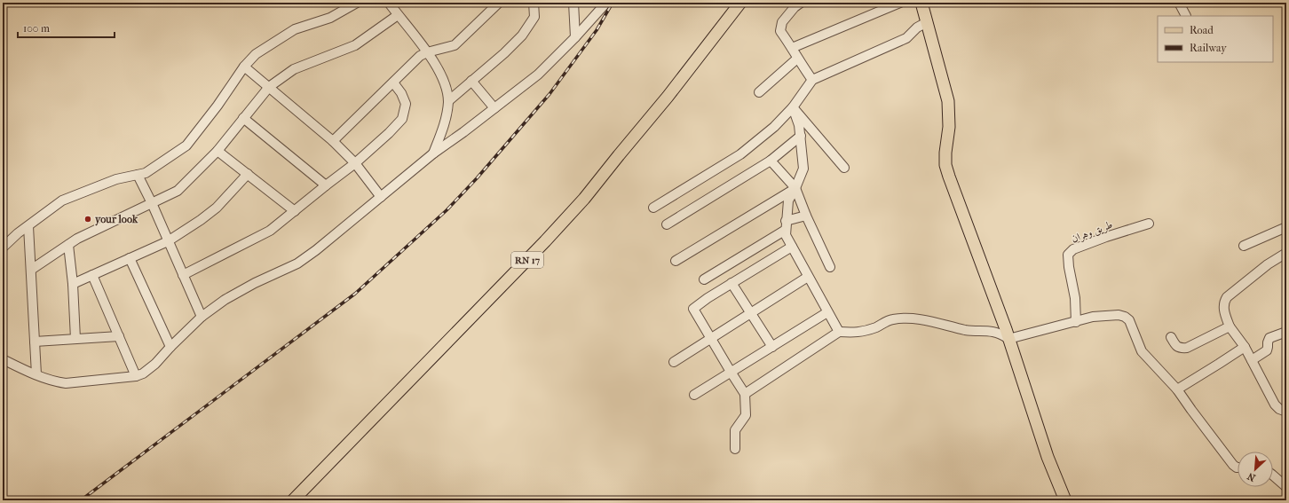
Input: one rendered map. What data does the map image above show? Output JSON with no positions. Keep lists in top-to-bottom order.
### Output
{
  "streets": {
    "main road": ["RN 17"],
    "street": ["طريق وهران"]
  },
  "places": ["your look"],
  "legend": ["Road", "Railway"],
  "scale_bar": "100 m",
  "north": "bottom left"
}
